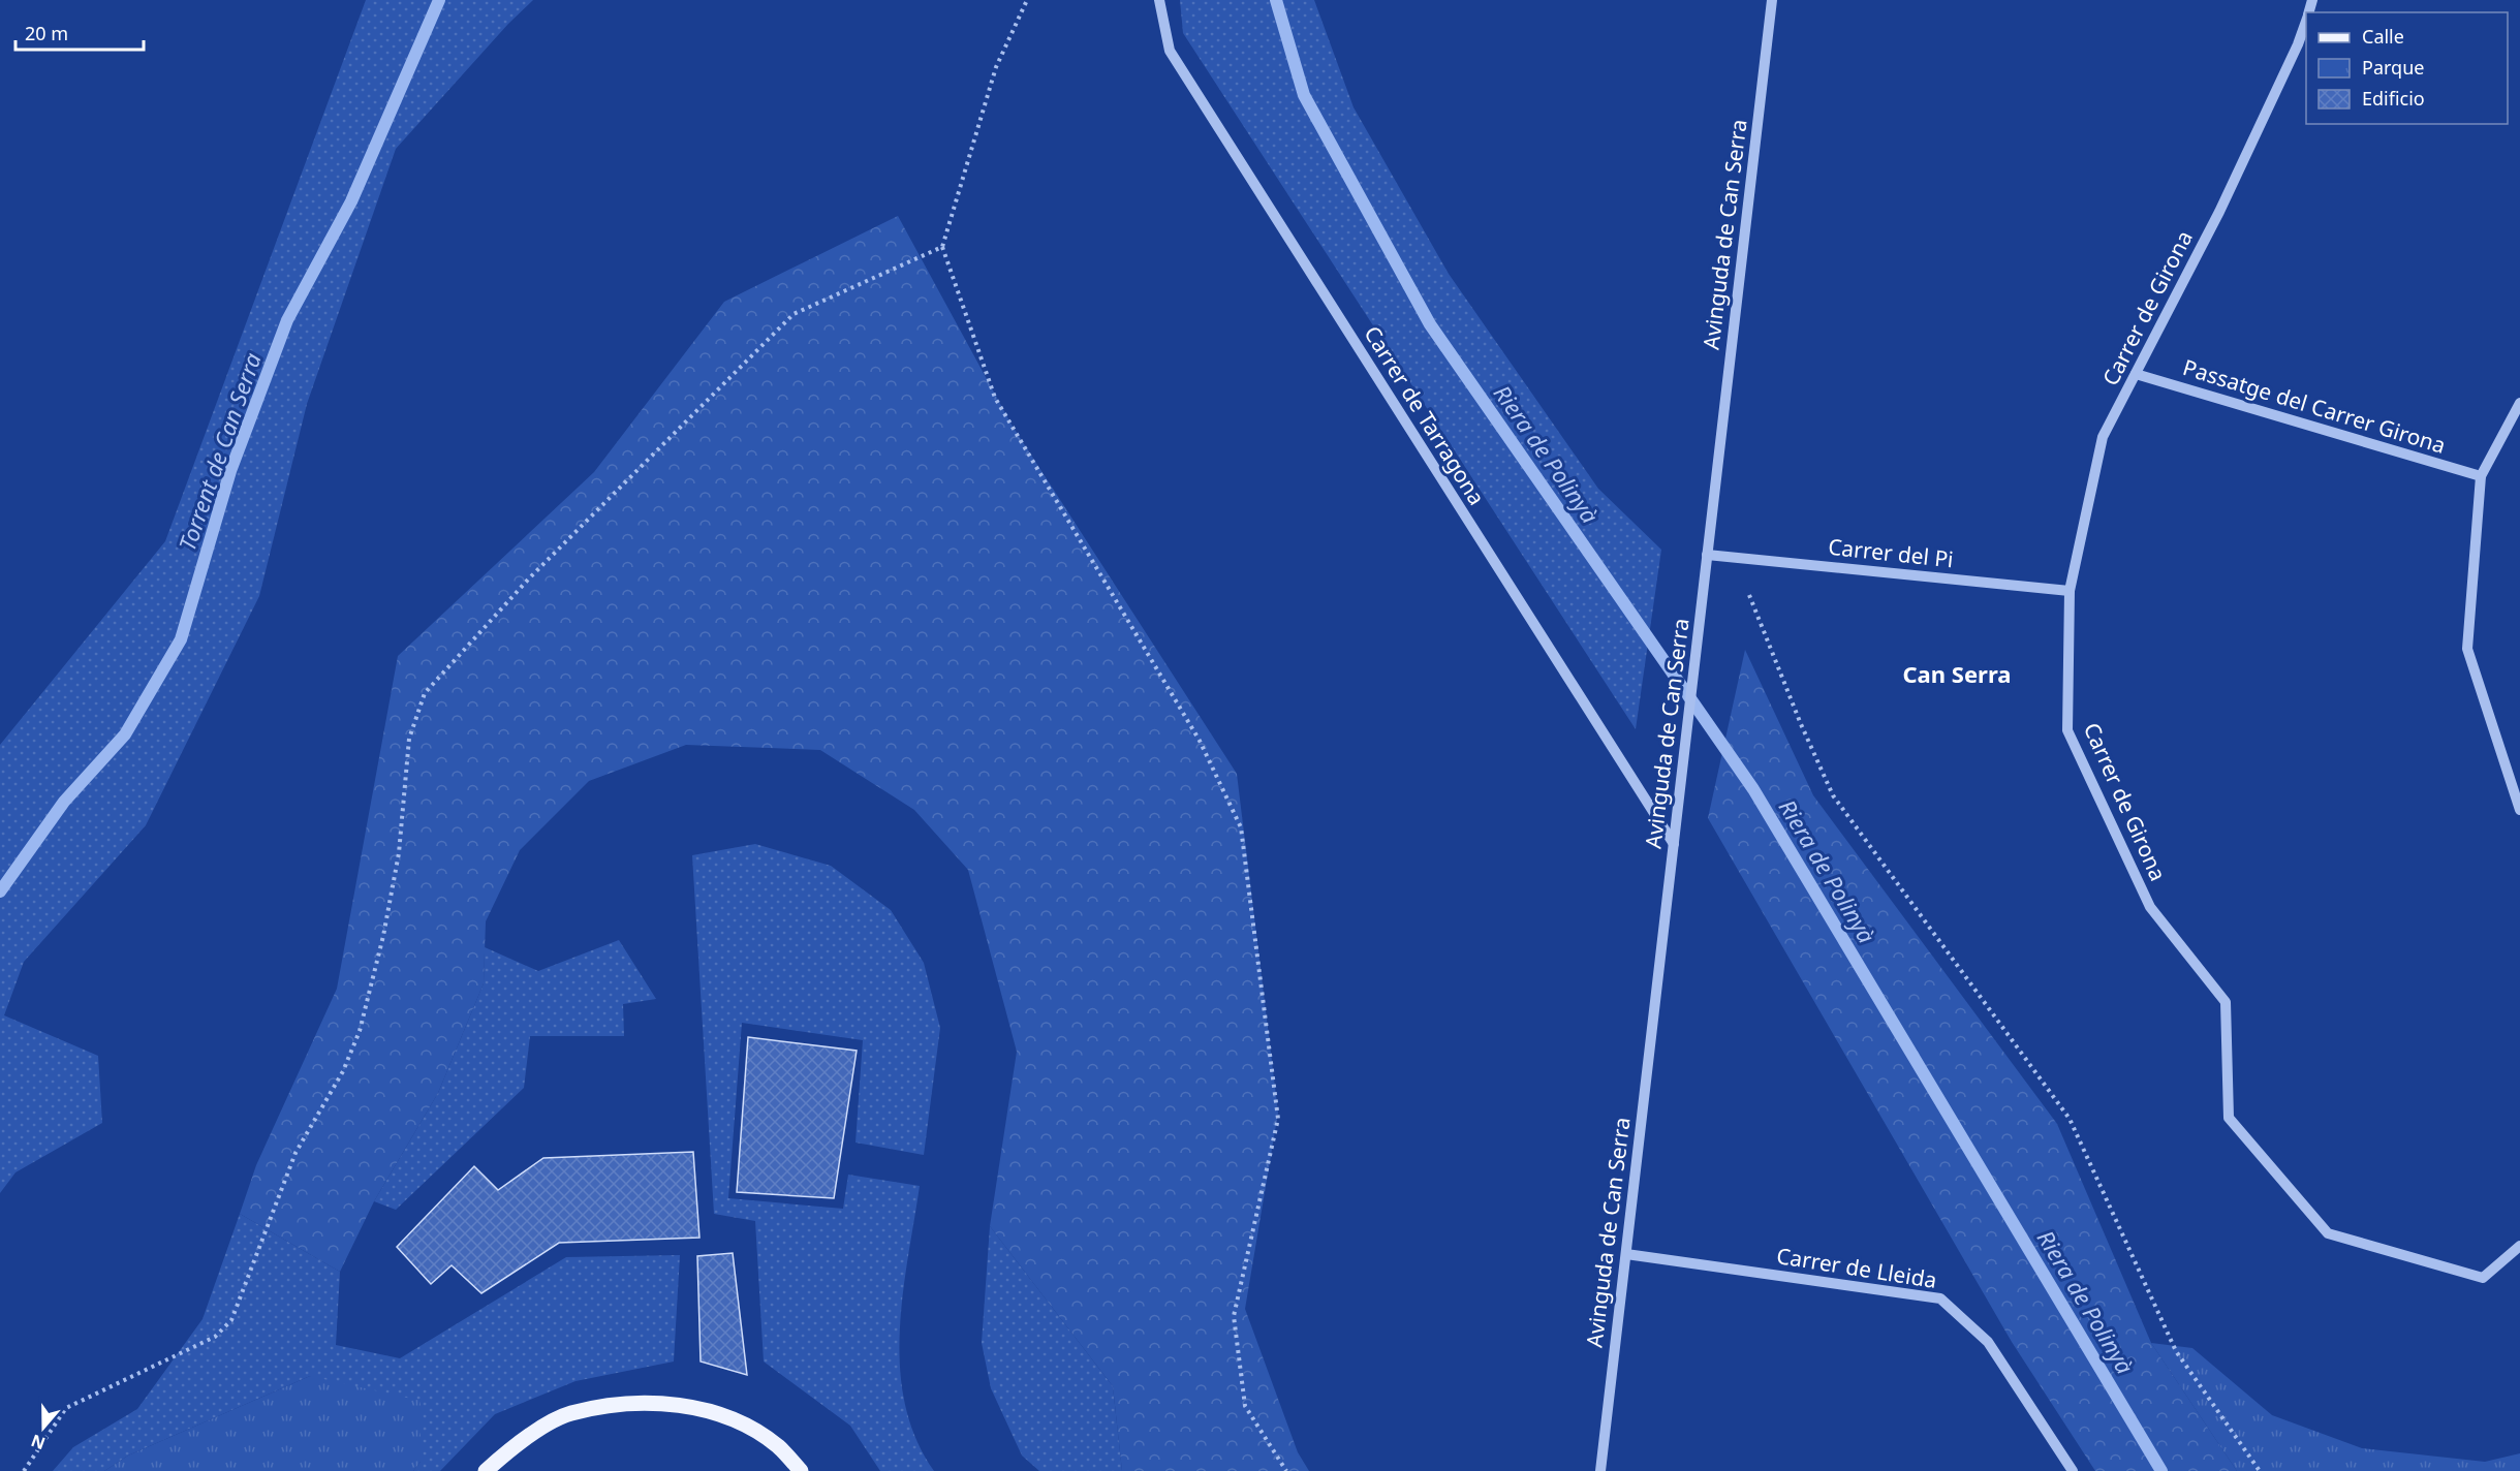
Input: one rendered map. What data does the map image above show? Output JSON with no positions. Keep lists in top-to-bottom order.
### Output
{
  "streets": {
    "street": [
      "Avinguda de Can Serra",
      "Carrer de Girona",
      "Passatge del Carrer Girona",
      "Carrer de Tarragona",
      "Carrer del Pi",
      "Carrer de Lleida"
    ]
  },
  "crossings": [
    ["Avinguda de Can Serra", "Carrer de Tarragona"],
    ["Avinguda de Can Serra", "Carrer del Pi"],
    ["Avinguda de Can Serra", "Carrer de Lleida"],
    ["Carrer de Girona", "Passatge del Carrer Girona"],
    ["Carrer de Girona", "Carrer del Pi"]
  ],
  "districts": ["Can Serra"],
  "water": ["Torrent de Can Serra", "Riera de Polinyà"],
  "legend": ["Calle", "Parque", "Edificio"],
  "scale_bar": "20 m",
  "north": "bottom"
}
